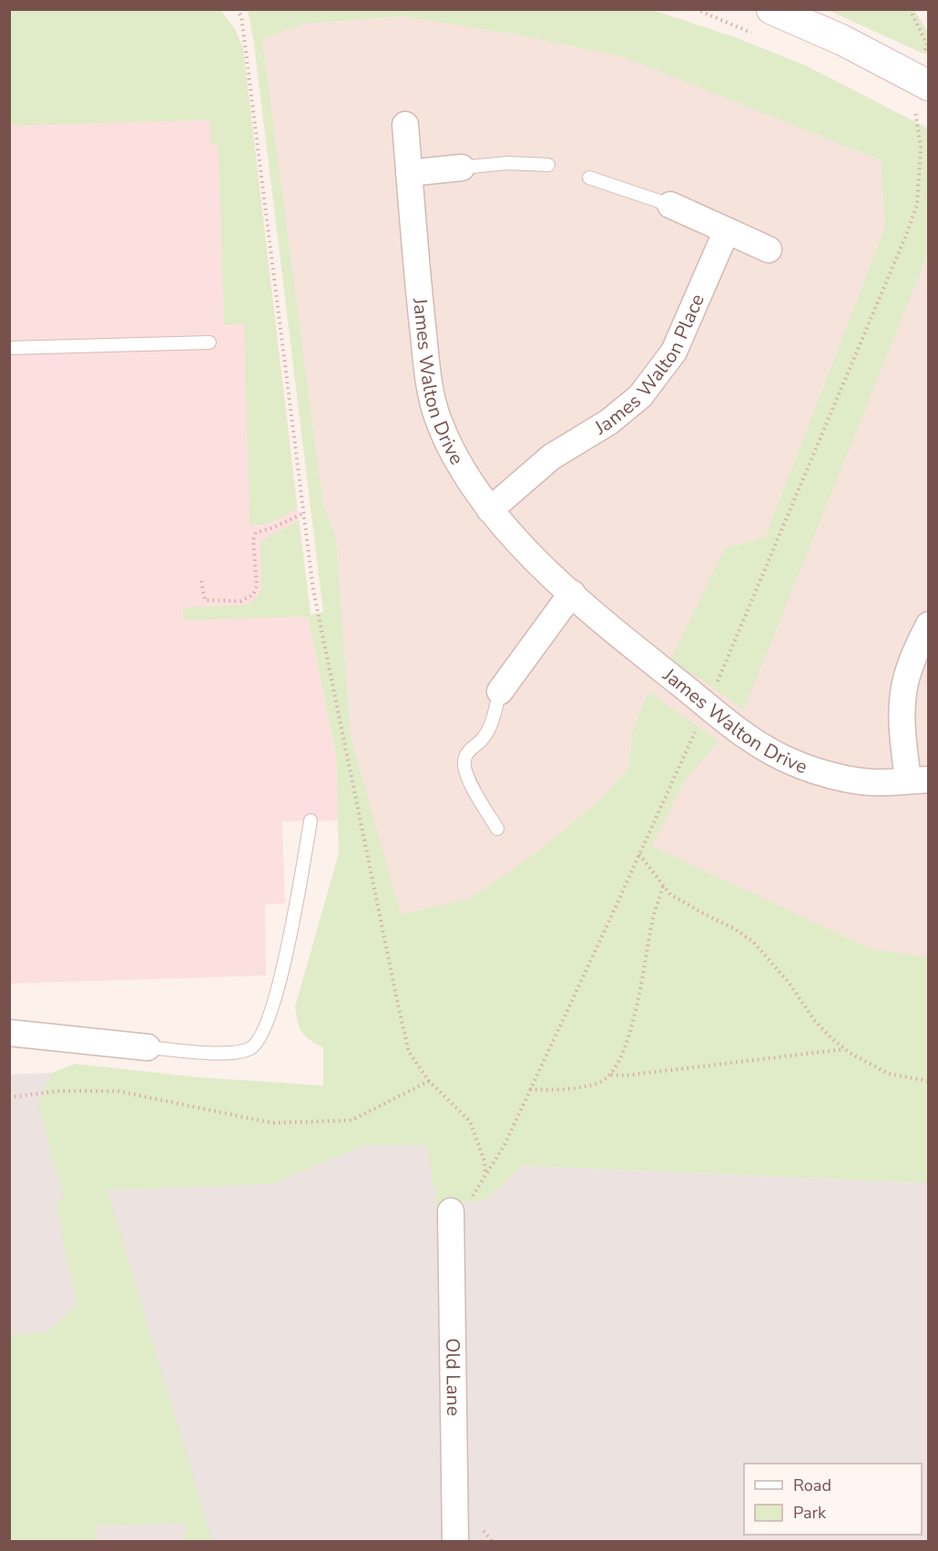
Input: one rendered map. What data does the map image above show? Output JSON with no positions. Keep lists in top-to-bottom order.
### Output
{
  "streets": {
    "street": ["James Walton Place", "James Walton Drive", "Old Lane"]
  },
  "crossings": [
    ["James Walton Place", "James Walton Drive"]
  ],
  "legend": ["Road", "Park"]
}
